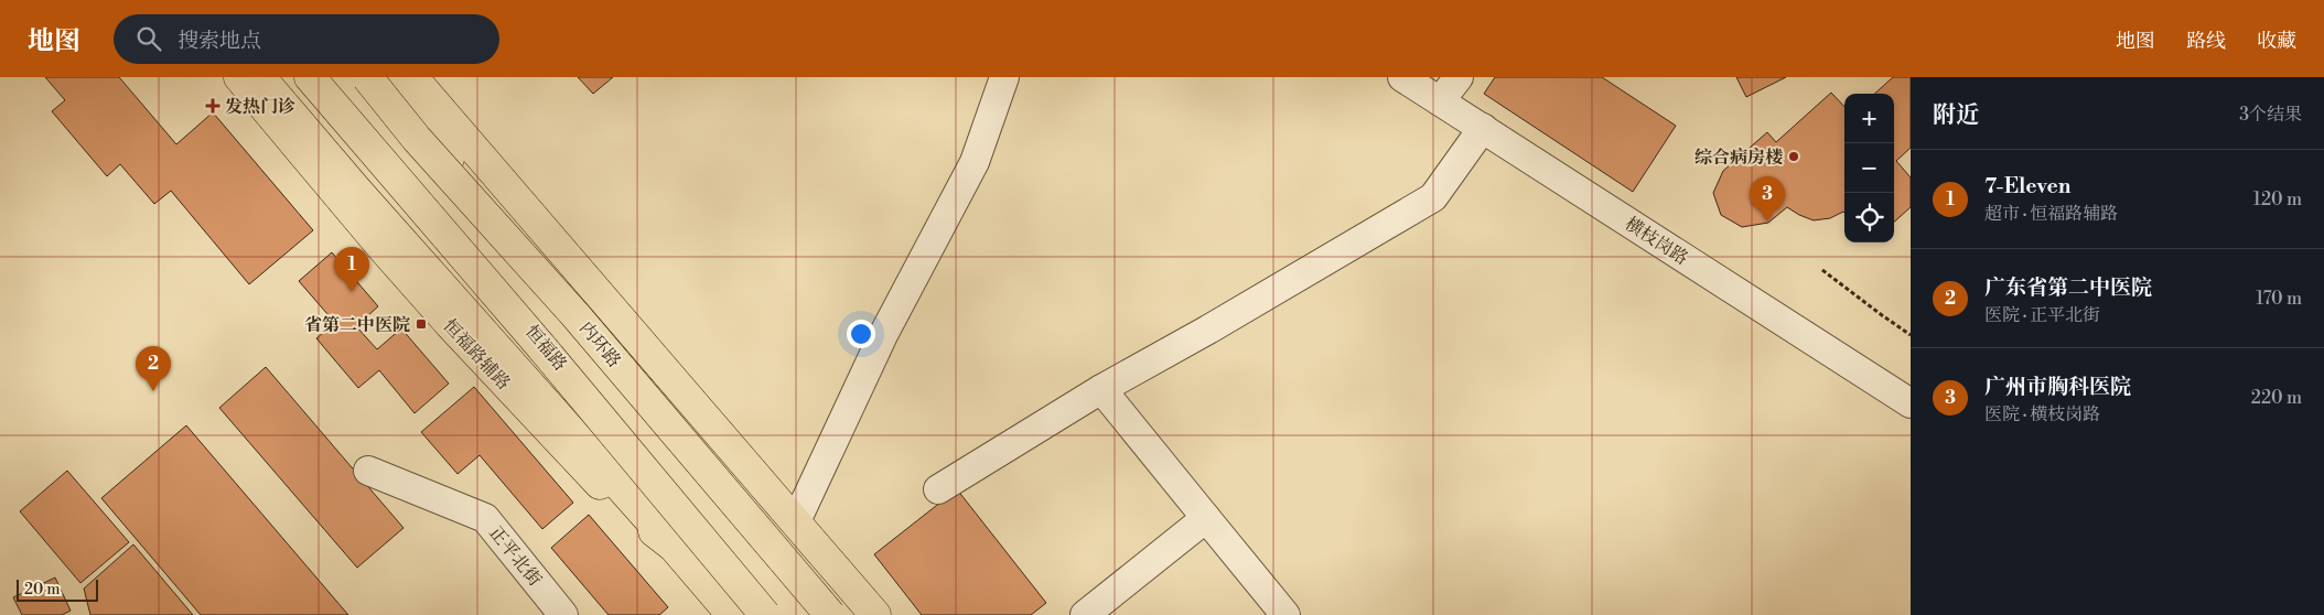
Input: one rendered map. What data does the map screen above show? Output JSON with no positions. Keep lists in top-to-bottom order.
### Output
{
  "streets": {
    "main road": ["内环路", "恒福路", "恒福路辅路"],
    "street": ["横枝岗路", "正平北街"]
  },
  "places": {
    "health": ["发热门诊"],
    "other": ["综合病房楼"],
    "transit": ["省第二中医院"]
  },
  "scale_bar": "20 m",
  "page": {
    "header": "地图",
    "search": "搜索地点",
    "nav": ["地图", "路线", "收藏"],
    "heading": ["附近", "3个结果"],
    "map_buttons": ["+", "−"],
    "list": [
      {
        "mark": "1",
        "name": "7-Eleven",
        "note": "超市 · 恒福路辅路",
        "value": "120 m"
      },
      {
        "mark": "2",
        "name": "广东省第二中医院",
        "note": "医院 · 正平北街",
        "value": "170 m"
      },
      {
        "mark": "3",
        "name": "广州市胸科医院",
        "note": "医院 · 横枝岗路",
        "value": "220 m"
      }
    ],
    "pins": ["3", "1", "2"],
    "scale": "20 m"
  }
}
